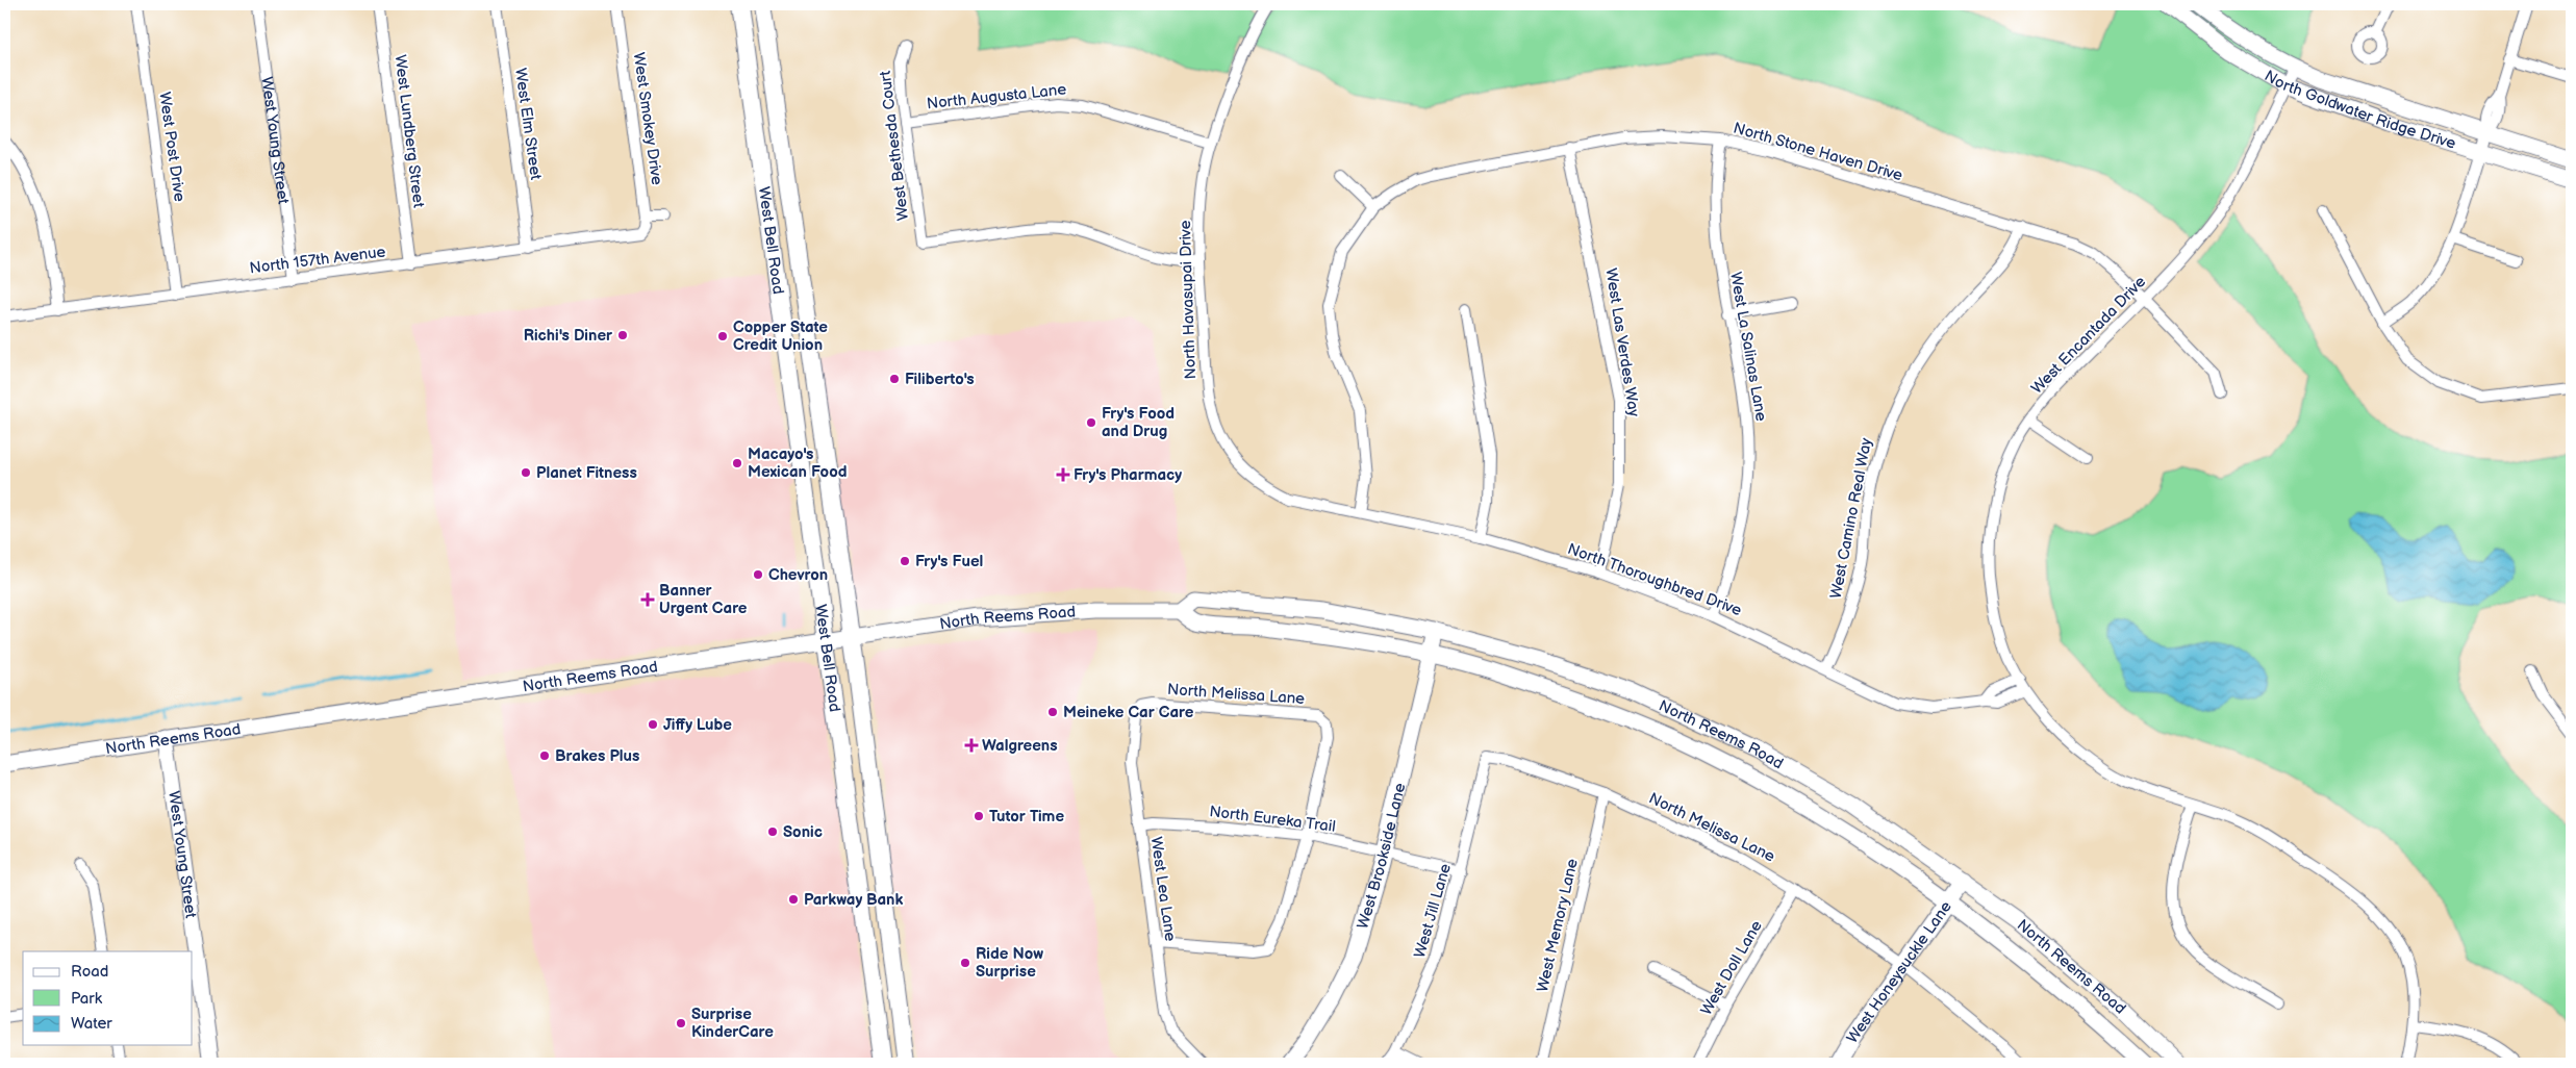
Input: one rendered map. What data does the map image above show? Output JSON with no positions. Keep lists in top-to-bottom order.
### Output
{
  "streets": {
    "main road": [
      "North Goldwater Ridge Drive",
      "West Young Street",
      "West Bell Road",
      "North Reems Road",
      "West Brookside Lane",
      "West Honeysuckle Lane"
    ],
    "street": [
      "North Augusta Lane",
      "West Smokey Drive",
      "West Elm Street",
      "West Lundberg Street",
      "West Bethesda Court",
      "West Post Drive",
      "North Stone Haven Drive",
      "North 157th Avenue",
      "North Havasupai Drive",
      "West Encantada Drive",
      "West Las Verdes Way",
      "West La Salinas Lane",
      "West Camino Real Way",
      "North Thoroughbred Drive",
      "North Melissa Lane",
      "North Eureka Trail",
      "West Lea Lane",
      "West Jill Lane",
      "West Memory Lane",
      "West Doll Lane"
    ]
  },
  "crossings": [
    ["North Augusta Lane", "West Bethesda Court"],
    ["North Augusta Lane", "North Havasupai Drive"],
    ["North Goldwater Ridge Drive", "West Encantada Drive"],
    ["West Smokey Drive", "North 157th Avenue"],
    ["West Elm Street", "North 157th Avenue"],
    ["West Lundberg Street", "North 157th Avenue"],
    ["West Young Street", "North 157th Avenue"],
    ["West Young Street", "North Reems Road"],
    ["West Bethesda Court", "North Havasupai Drive"],
    ["West Post Drive", "North 157th Avenue"],
    ["North Stone Haven Drive", "West Encantada Drive"],
    ["North Stone Haven Drive", "West Las Verdes Way"],
    ["North Stone Haven Drive", "West La Salinas Lane"],
    ["North Stone Haven Drive", "West Camino Real Way"],
    ["North Stone Haven Drive", "North Thoroughbred Drive"],
    ["West Bell Road", "North Reems Road"],
    ["North Havasupai Drive", "North Thoroughbred Drive"],
    ["West Encantada Drive", "North Thoroughbred Drive"],
    ["West Las Verdes Way", "North Thoroughbred Drive"],
    ["West La Salinas Lane", "North Thoroughbred Drive"],
    ["West Camino Real Way", "North Thoroughbred Drive"],
    ["North Reems Road", "West Brookside Lane"],
    ["North Reems Road", "West Honeysuckle Lane"],
    ["North Melissa Lane", "North Eureka Trail"],
    ["North Melissa Lane", "West Lea Lane"],
    ["North Melissa Lane", "West Jill Lane"],
    ["North Melissa Lane", "West Memory Lane"],
    ["North Melissa Lane", "West Doll Lane"],
    ["North Melissa Lane", "West Honeysuckle Lane"],
    ["North Eureka Trail", "West Brookside Lane"],
    ["North Eureka Trail", "West Lea Lane"],
    ["North Eureka Trail", "West Jill Lane"]
  ],
  "places": {
    "other": [
      "Richi's Diner",
      "Copper State Credit Union",
      "Filiberto's",
      "Fry's Food and Drug",
      "Macayo's Mexican Food",
      "Planet Fitness",
      "Fry's Fuel",
      "Chevron",
      "Meineke Car Care",
      "Jiffy Lube",
      "Brakes Plus",
      "Tutor Time",
      "Sonic",
      "Parkway Bank",
      "Ride Now Surprise",
      "Surprise KinderCare"
    ],
    "health": ["Fry's Pharmacy", "Banner Urgent Care", "Walgreens"]
  },
  "legend": ["Road", "Park", "Water"]
}
